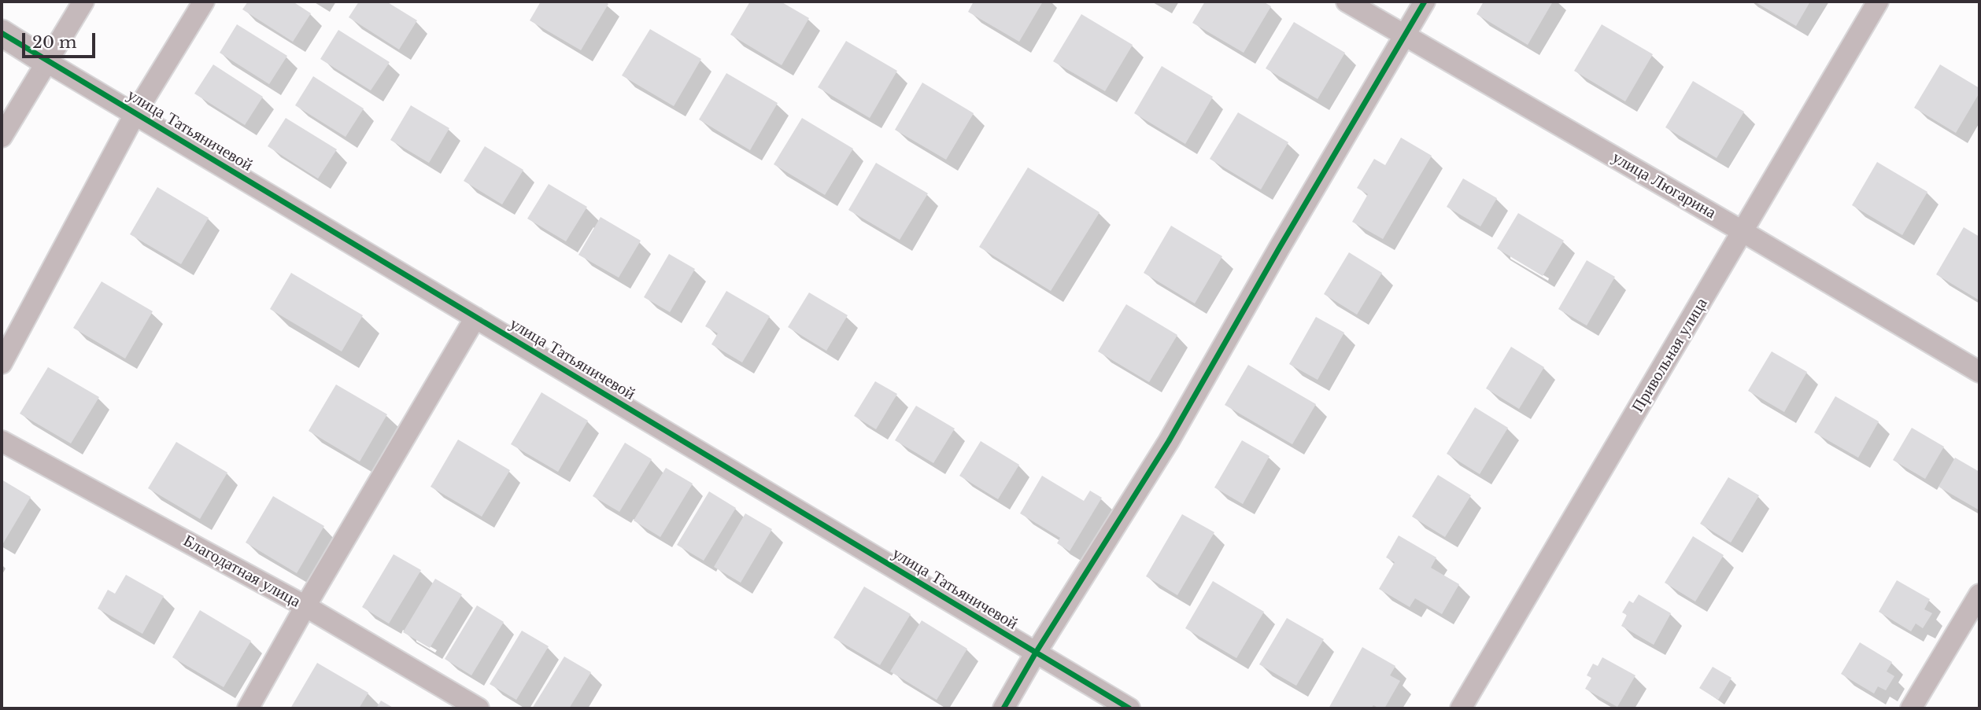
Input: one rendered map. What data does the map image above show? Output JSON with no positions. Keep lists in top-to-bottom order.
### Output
{
  "streets": {
    "street": [
      "улица Татьяничевой",
      "улица Люгарина",
      "Привольная улица",
      "Благодатная улица"
    ]
  },
  "crossings": [
    ["улица Люгарина", "Привольная улица"]
  ],
  "scale_bar": "20 m"
}
